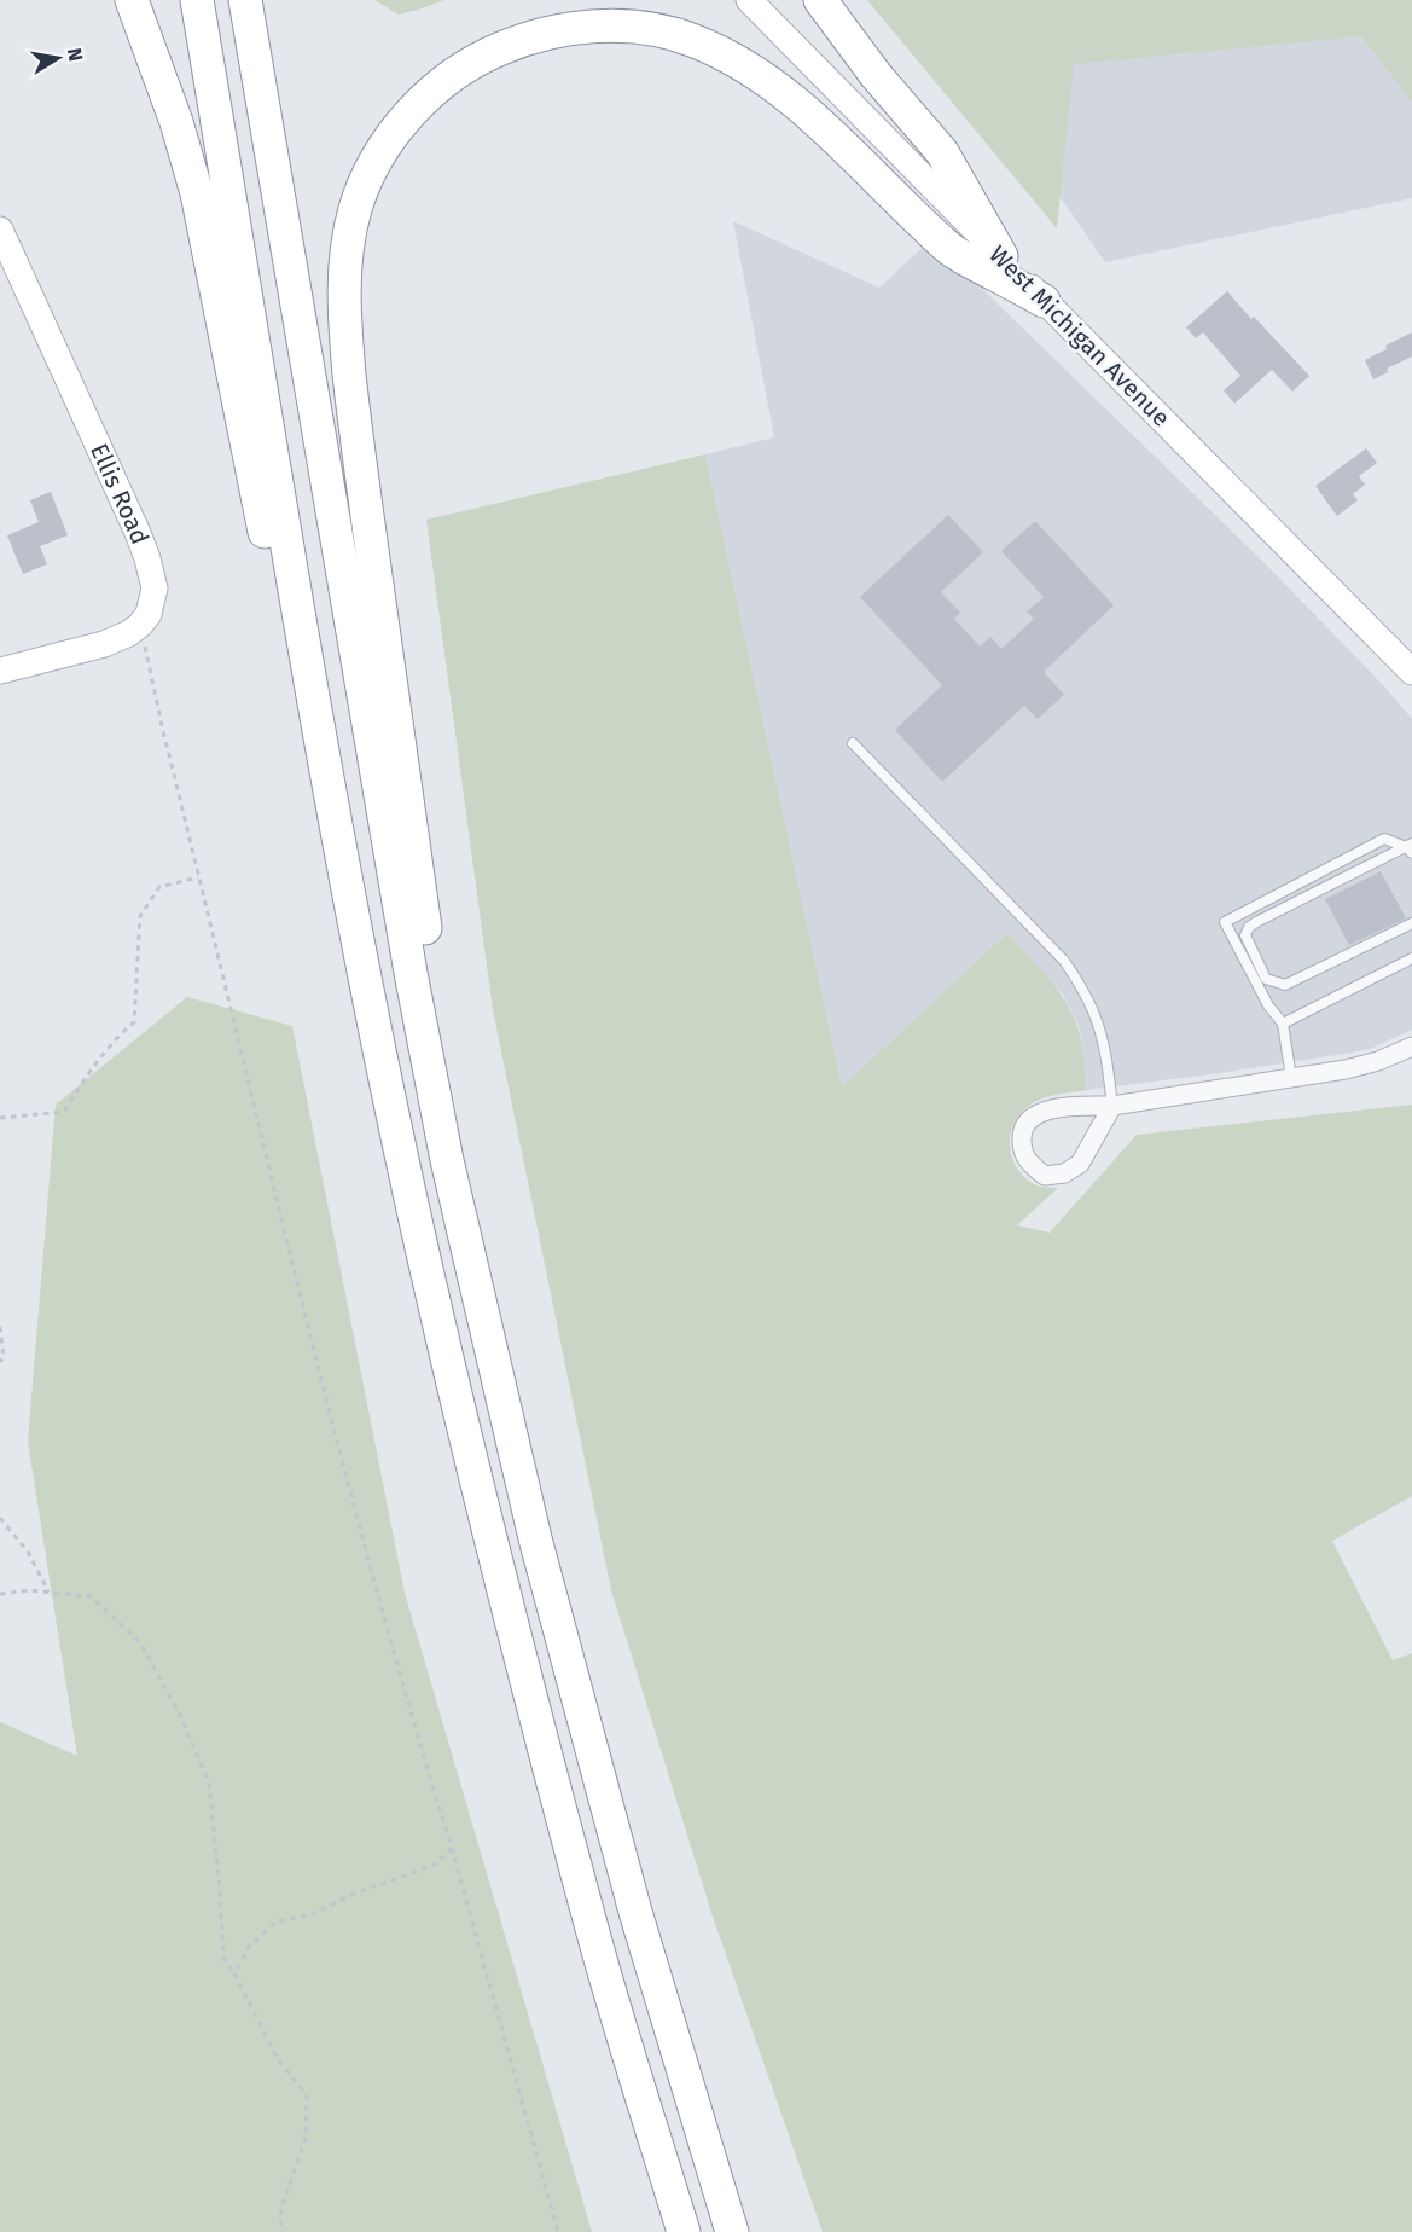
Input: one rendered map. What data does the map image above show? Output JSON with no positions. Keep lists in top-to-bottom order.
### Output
{
  "streets": {
    "main road": ["West Michigan Avenue", "Ellis Road"]
  },
  "north": "right"
}
